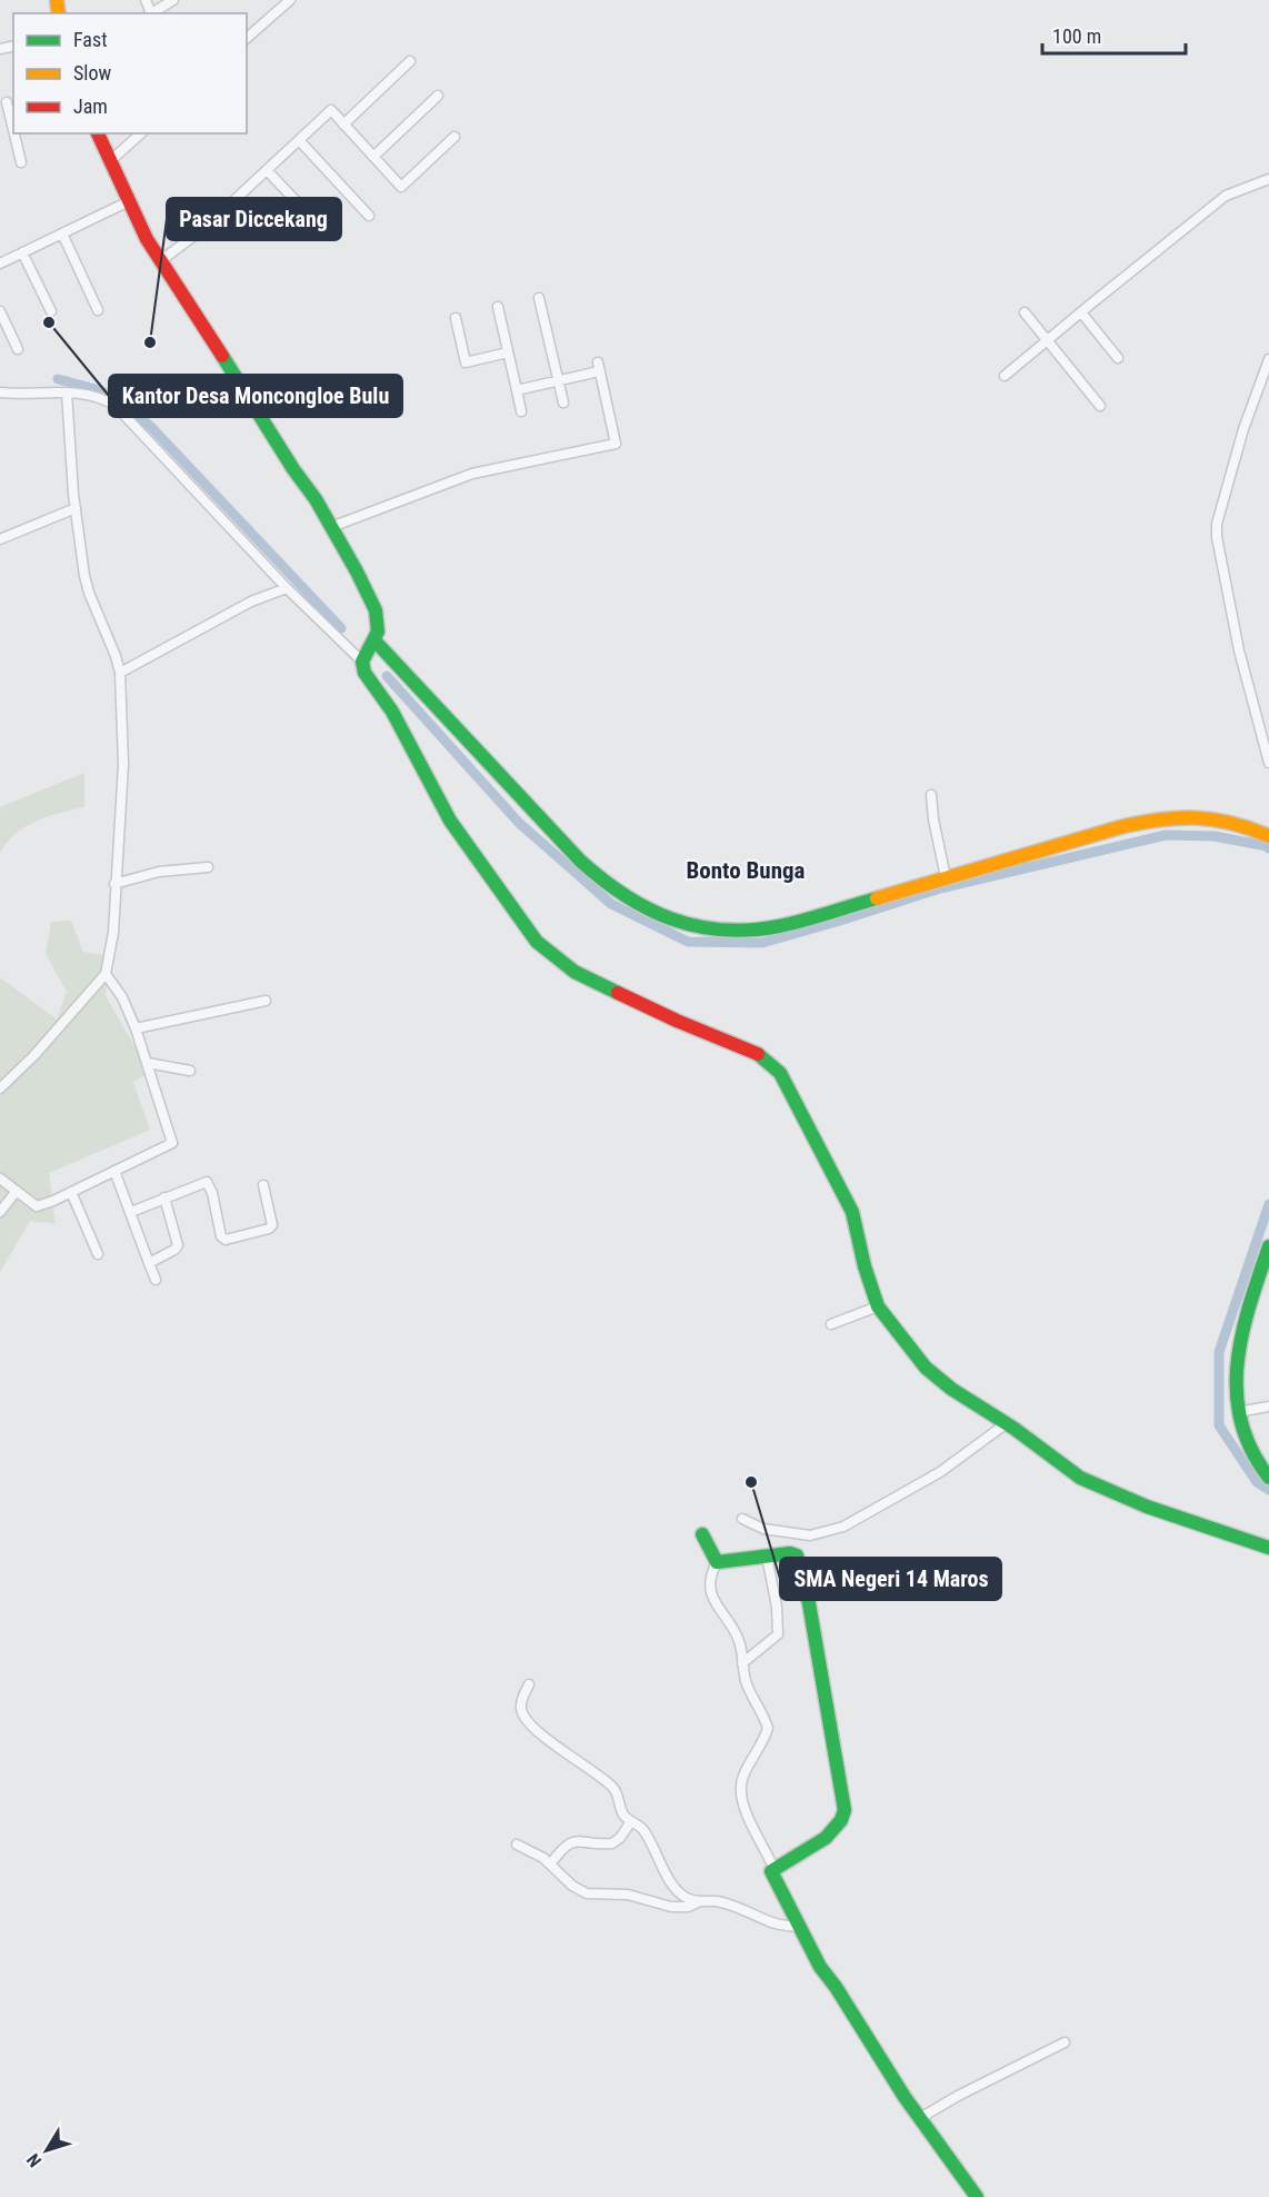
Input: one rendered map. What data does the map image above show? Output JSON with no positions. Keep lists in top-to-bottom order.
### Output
{
  "districts": ["Bonto Bunga"],
  "places": ["Kantor Desa Moncongloe Bulu", "Pasar Diccekang", "SMA Negeri 14 Maros"],
  "legend": ["Fast", "Slow", "Jam"],
  "scale_bar": "100 m",
  "north": "bottom left"
}
